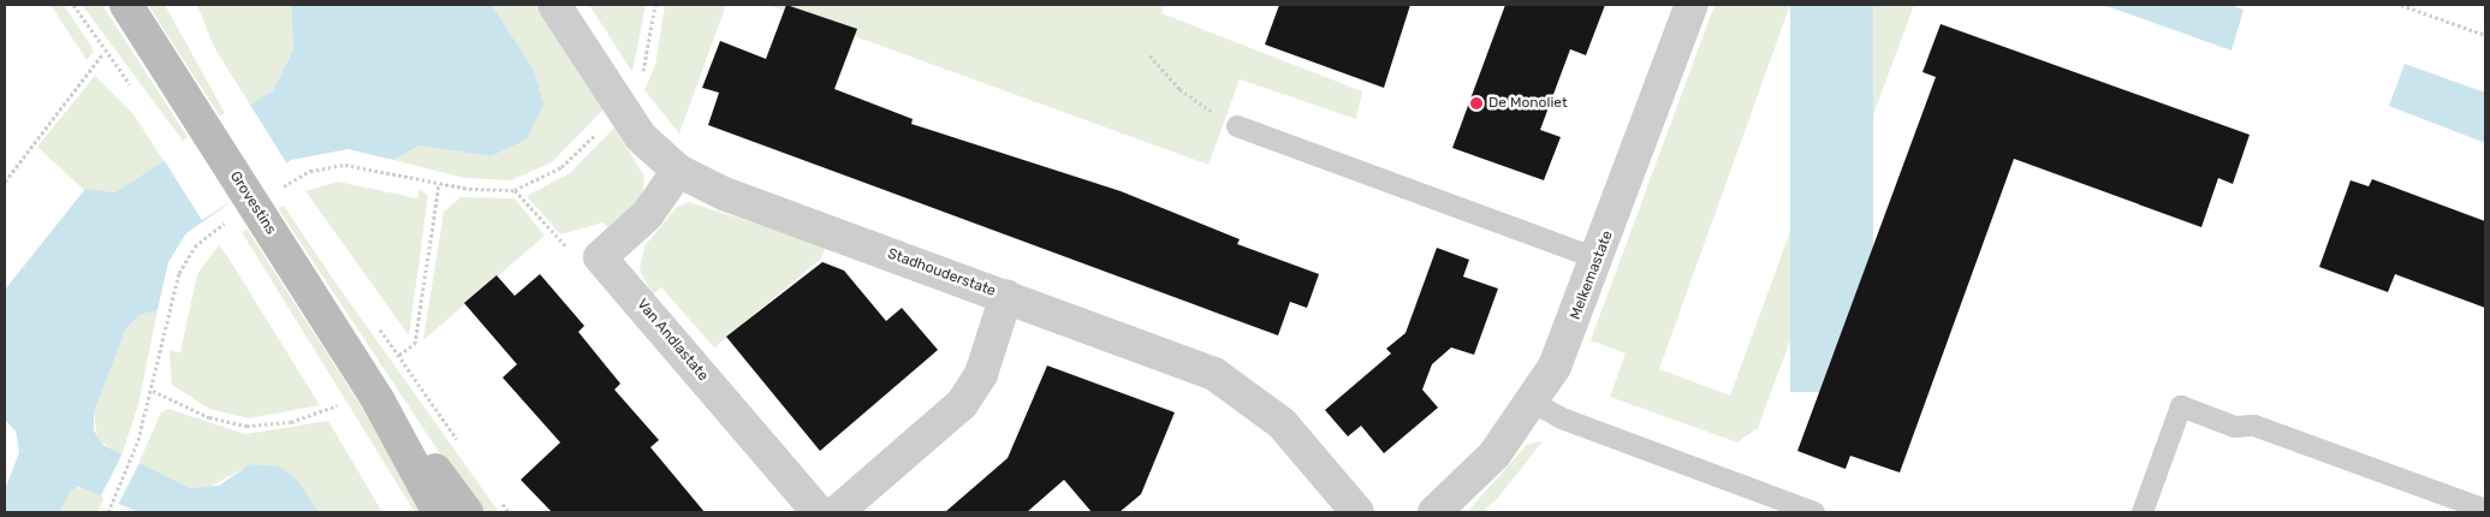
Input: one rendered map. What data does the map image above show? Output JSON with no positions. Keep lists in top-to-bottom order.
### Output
{
  "streets": {
    "main road": ["Grovestins"],
    "street": ["Stadhouderstate", "Melkemastate", "Van Andlastate"]
  },
  "places": ["De Monoliet"]
}
